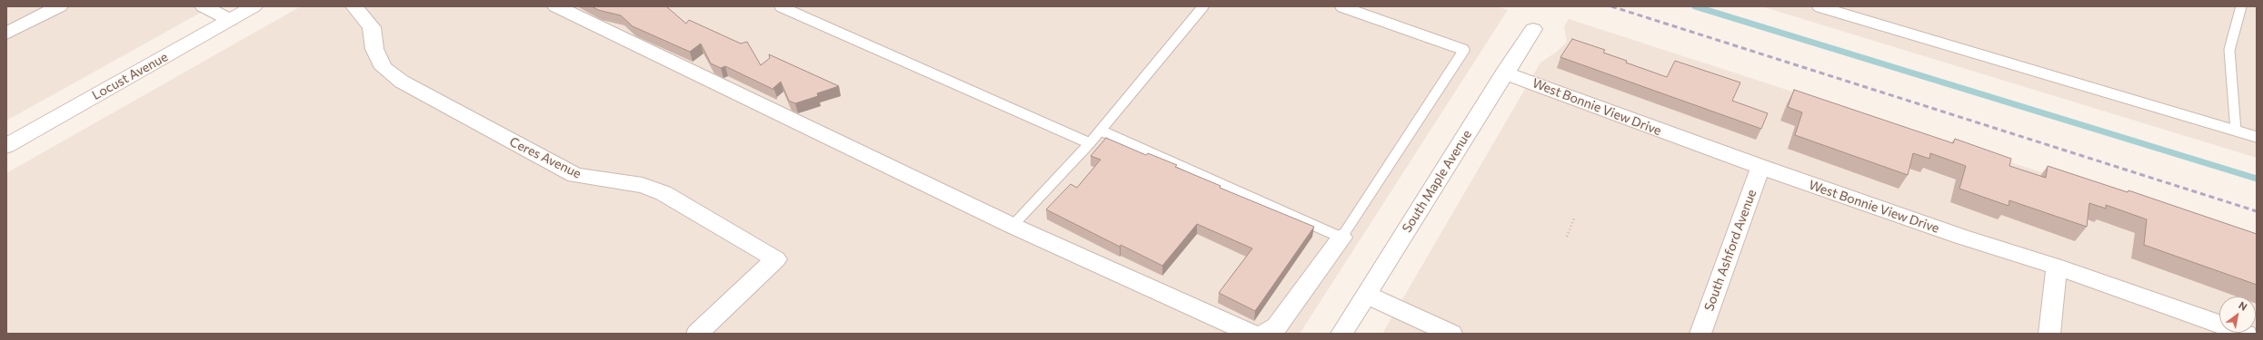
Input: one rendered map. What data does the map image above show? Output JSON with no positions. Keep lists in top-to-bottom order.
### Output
{
  "streets": {
    "street": [
      "Locust Avenue",
      "West Bonnie View Drive",
      "Ceres Avenue",
      "South Maple Avenue",
      "South Ashford Avenue"
    ]
  },
  "crossings": [
    ["West Bonnie View Drive", "South Maple Avenue"],
    ["West Bonnie View Drive", "South Ashford Avenue"]
  ],
  "north": "top right"
}
